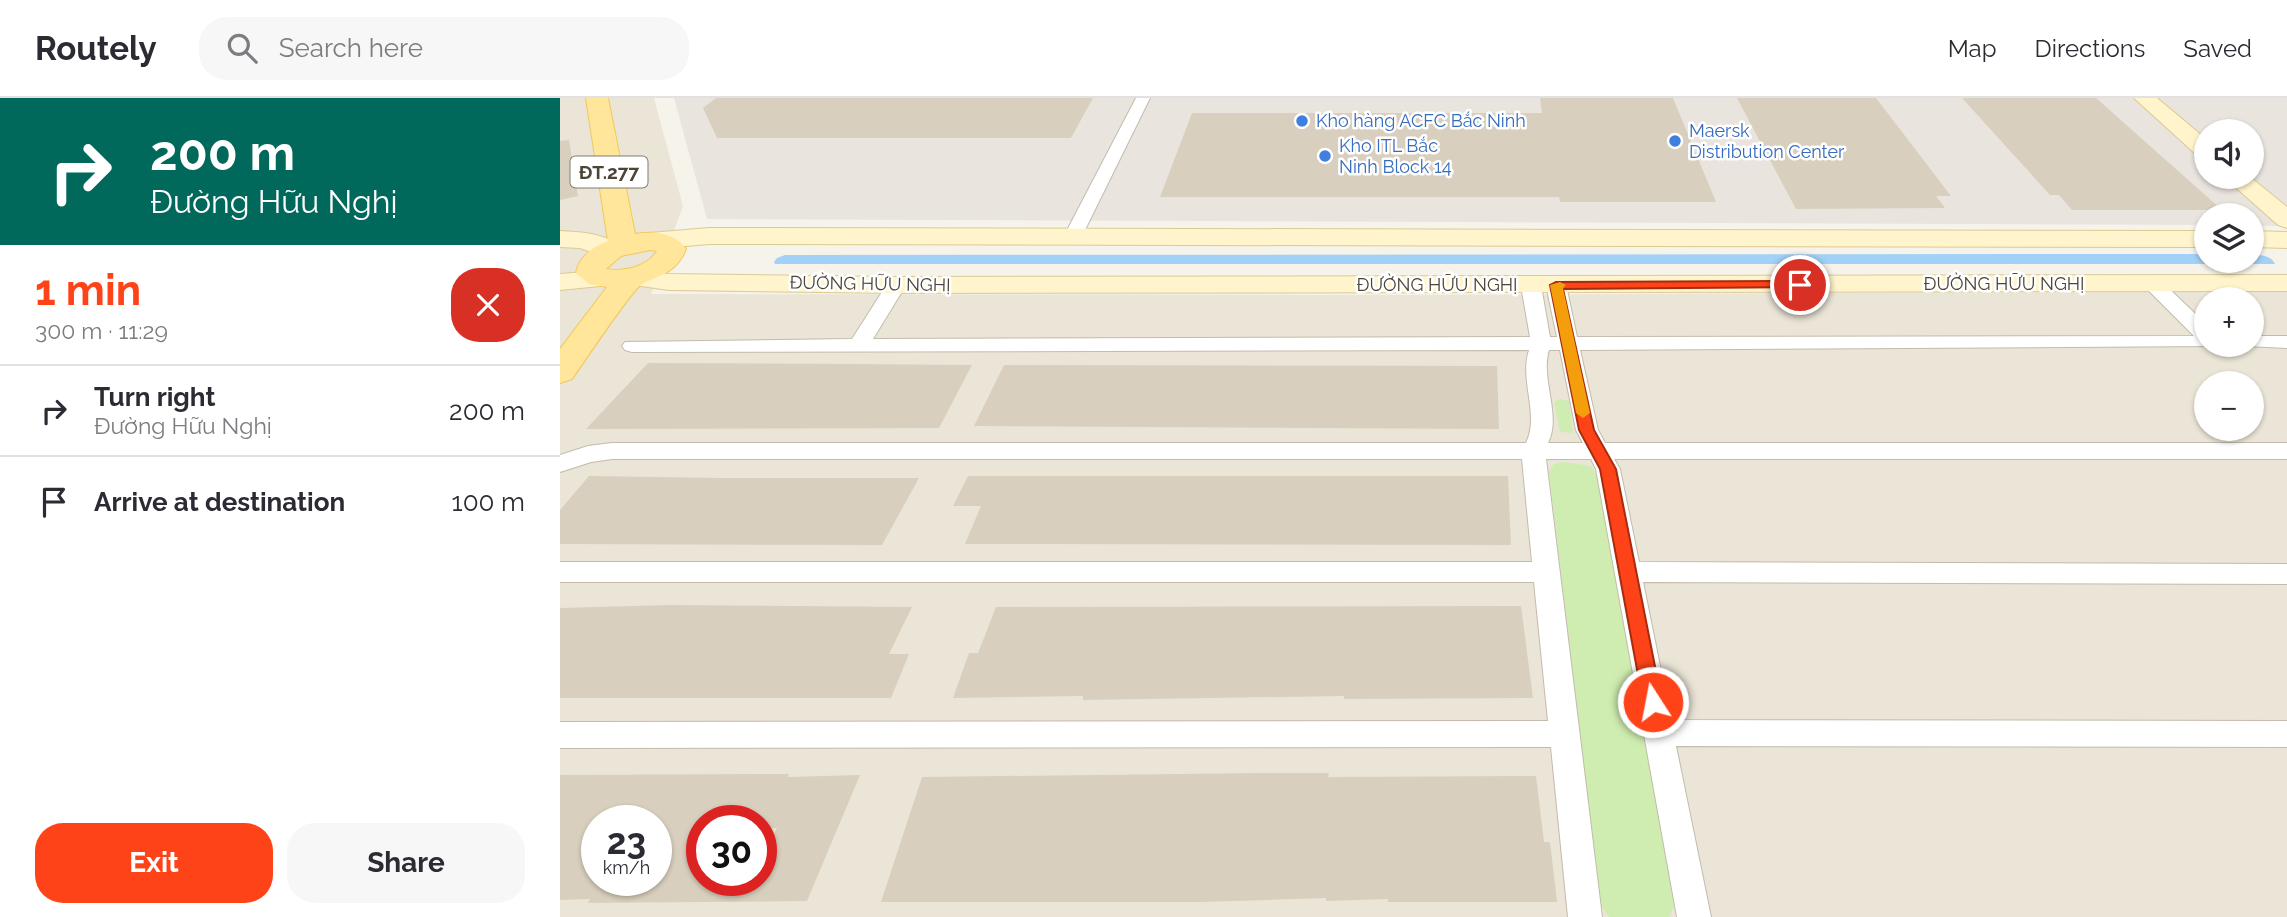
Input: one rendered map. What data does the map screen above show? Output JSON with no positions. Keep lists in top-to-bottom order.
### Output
{
  "streets": {
    "main road": ["ĐT.277", "ĐƯỜNG HỮU NGHỊ"]
  },
  "crossings": [
    ["ĐT.277", "ĐƯỜNG HỮU NGHỊ"]
  ],
  "places": ["Kho hàng ACFC Bắc Ninh", "Maersk Distribution Center", "Kho ITL Bắc Ninh Block 14"],
  "page": {
    "header": "Routely",
    "search": "Search here",
    "nav": ["Map", "Directions", "Saved"],
    "turn": ["200 m", "Đường Hữu Nghị"],
    "map_buttons": ["+", "−"],
    "heading": ["1 min", "300 m · 11:29"],
    "list": [
      {
        "name": "Turn right",
        "note": "Đường Hữu Nghị",
        "value": "200 m"
      },
      {
        "name": "Arrive at destination",
        "value": "100 m"
      }
    ],
    "speed": "23 km/h",
    "limit": "30",
    "buttons": ["Exit", "Share"]
  }
}
